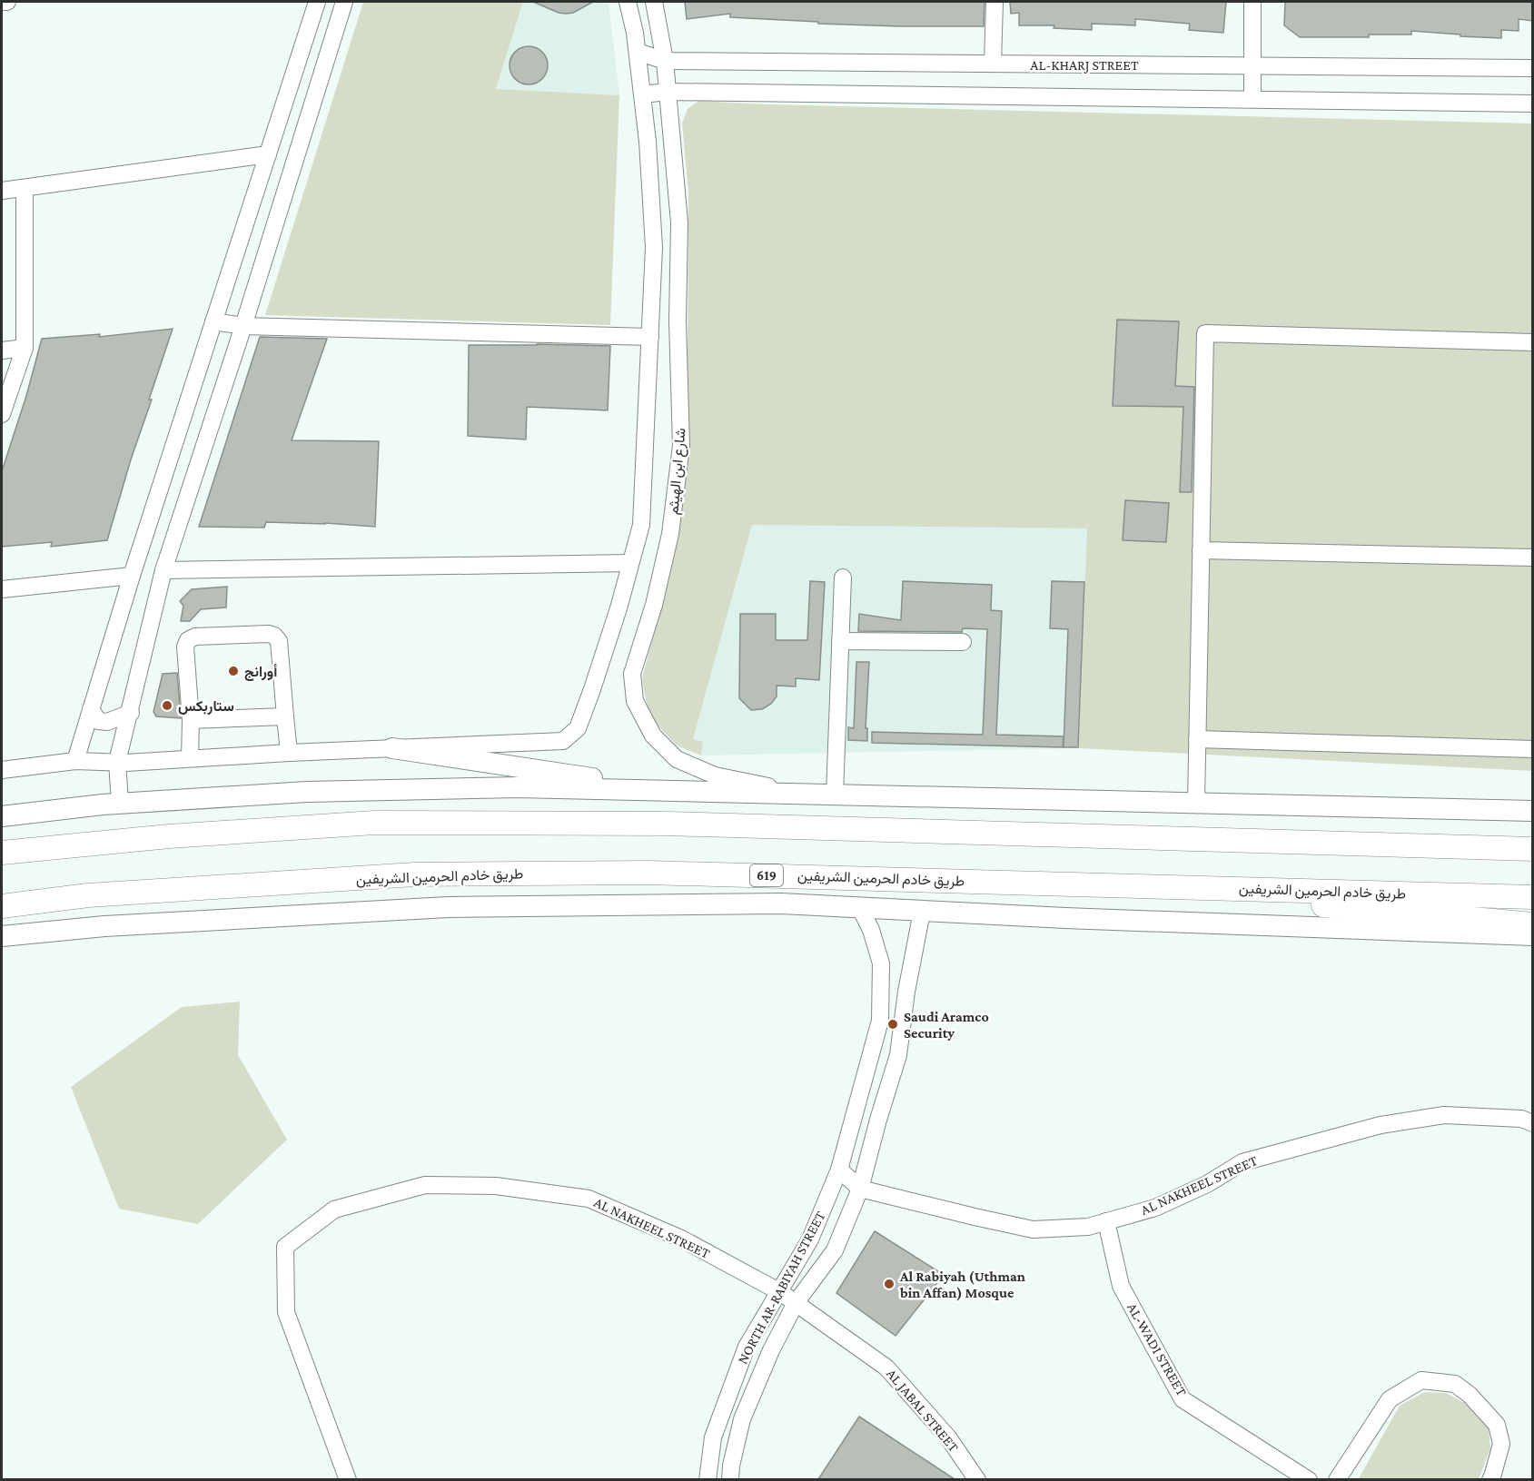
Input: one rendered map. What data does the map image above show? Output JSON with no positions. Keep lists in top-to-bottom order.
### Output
{
  "streets": {
    "highway": ["619", "طريق خادم الحرمين الشريفين"],
    "street": [
      "AL-KHARJ STREET",
      "شارع ابن الهيثم",
      "AL NAKHEEL STREET",
      "NORTH AR-RABIYAH STREET",
      "AL-WADI STREET",
      "AL JABAL STREET"
    ]
  },
  "crossings": [
    ["AL-KHARJ STREET", "شارع ابن الهيثم"],
    ["AL NAKHEEL STREET", "NORTH AR-RABIYAH STREET"],
    ["AL NAKHEEL STREET", "AL-WADI STREET"],
    ["AL NAKHEEL STREET", "AL JABAL STREET"],
    ["NORTH AR-RABIYAH STREET", "AL JABAL STREET"]
  ],
  "places": [
    "أورانج",
    "ستاربكس",
    "Saudi Aramco Security",
    "Al Rabiyah (Uthman bin Affan) Mosque"
  ]
}
